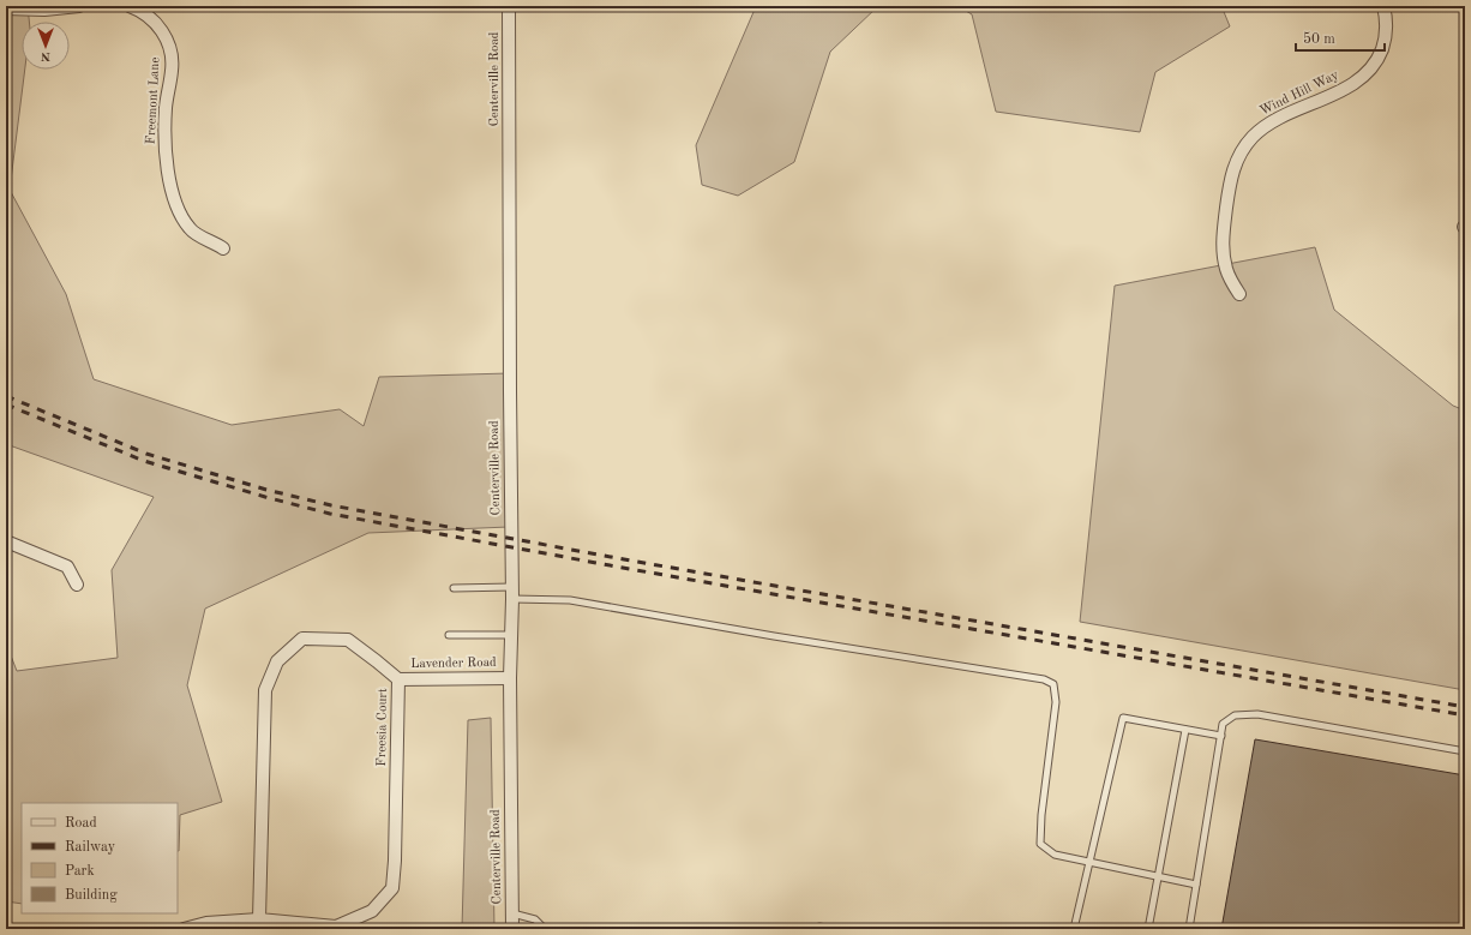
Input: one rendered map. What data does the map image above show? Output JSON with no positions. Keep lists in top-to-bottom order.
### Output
{
  "streets": {
    "street": [
      "Centerville Road",
      "Wind Hill Way",
      "Freemont Lane",
      "Lavender Road",
      "Freesia Court"
    ]
  },
  "crossings": [
    ["Centerville Road", "Lavender Road"],
    ["Lavender Road", "Freesia Court"]
  ],
  "legend": [
    "Road",
    "Railway",
    "Park",
    "Building"
  ],
  "scale_bar": "50 m",
  "north": "bottom"
}
